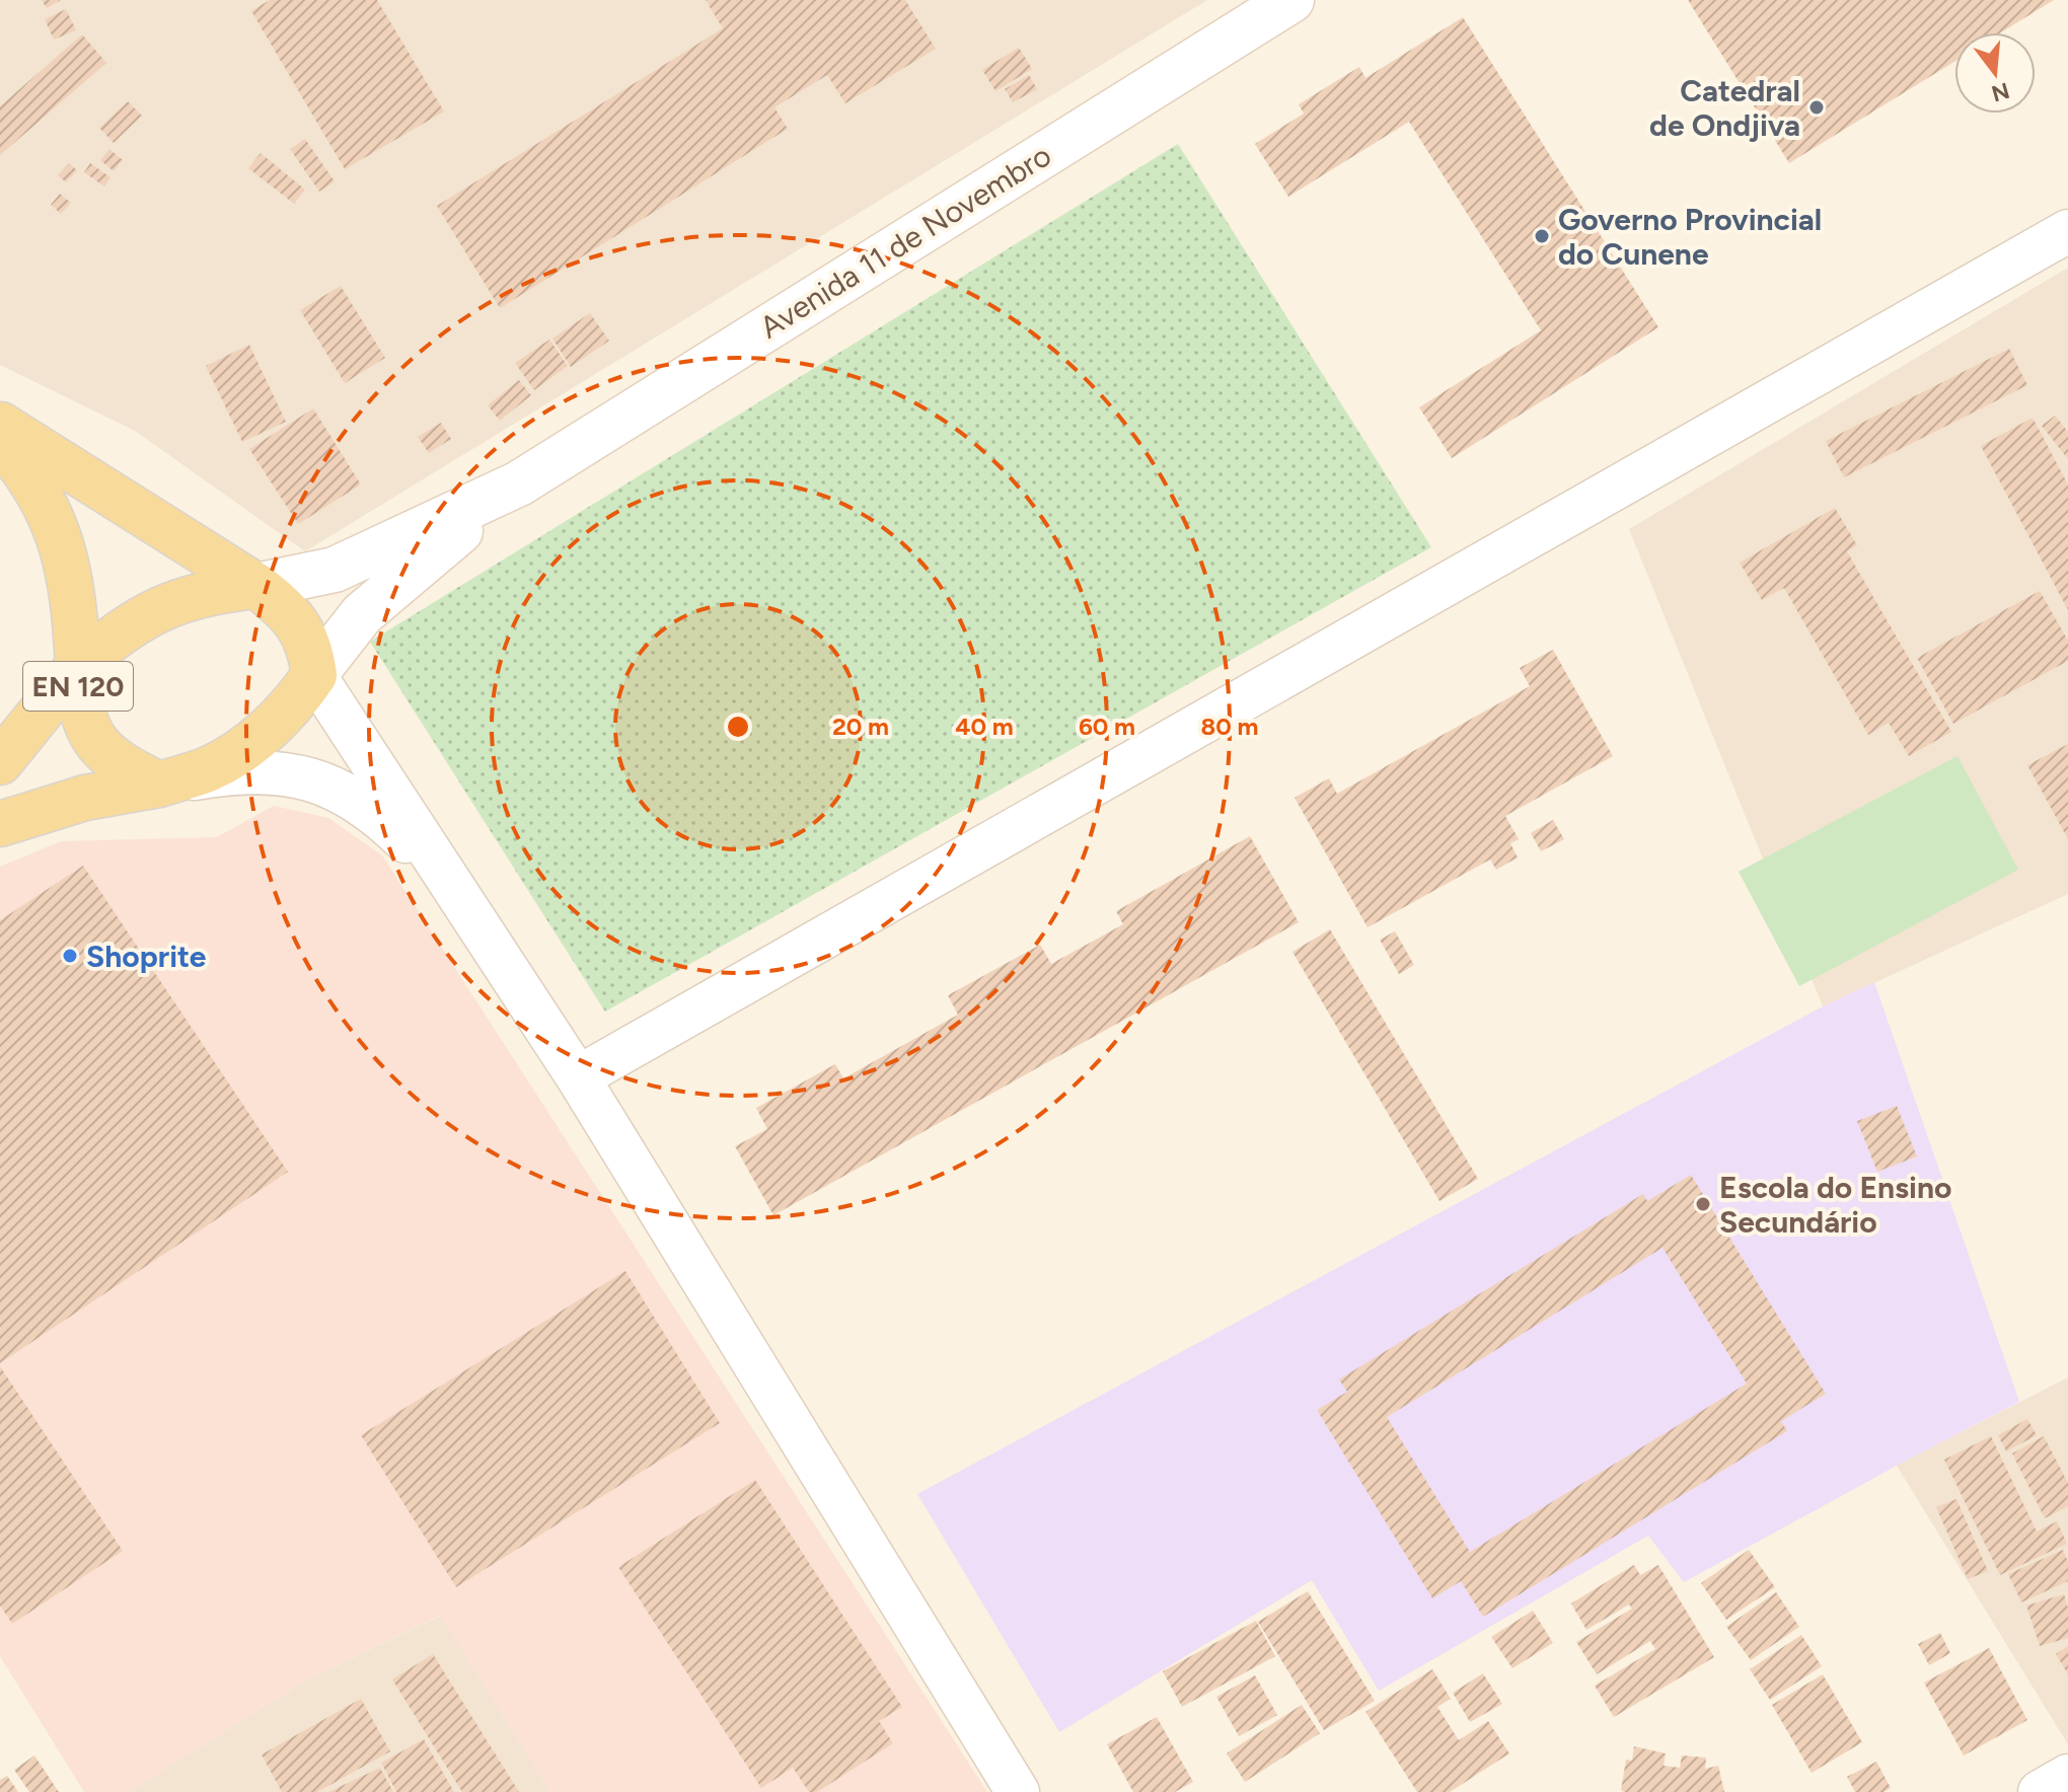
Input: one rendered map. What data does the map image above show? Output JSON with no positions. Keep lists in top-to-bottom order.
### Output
{
  "streets": {
    "main road": ["Avenida 11 de Novembro", "EN 120"]
  },
  "crossings": [
    ["Avenida 11 de Novembro", "EN 120"]
  ],
  "places": [
    "Catedral de Ondjiva",
    "Governo Provincial do Cunene",
    "Shoprite",
    "Escola do Ensino Secundário"
  ],
  "north": "bottom",
  "rings": [
    "20 m",
    "40 m",
    "60 m",
    "80 m"
  ]
}
